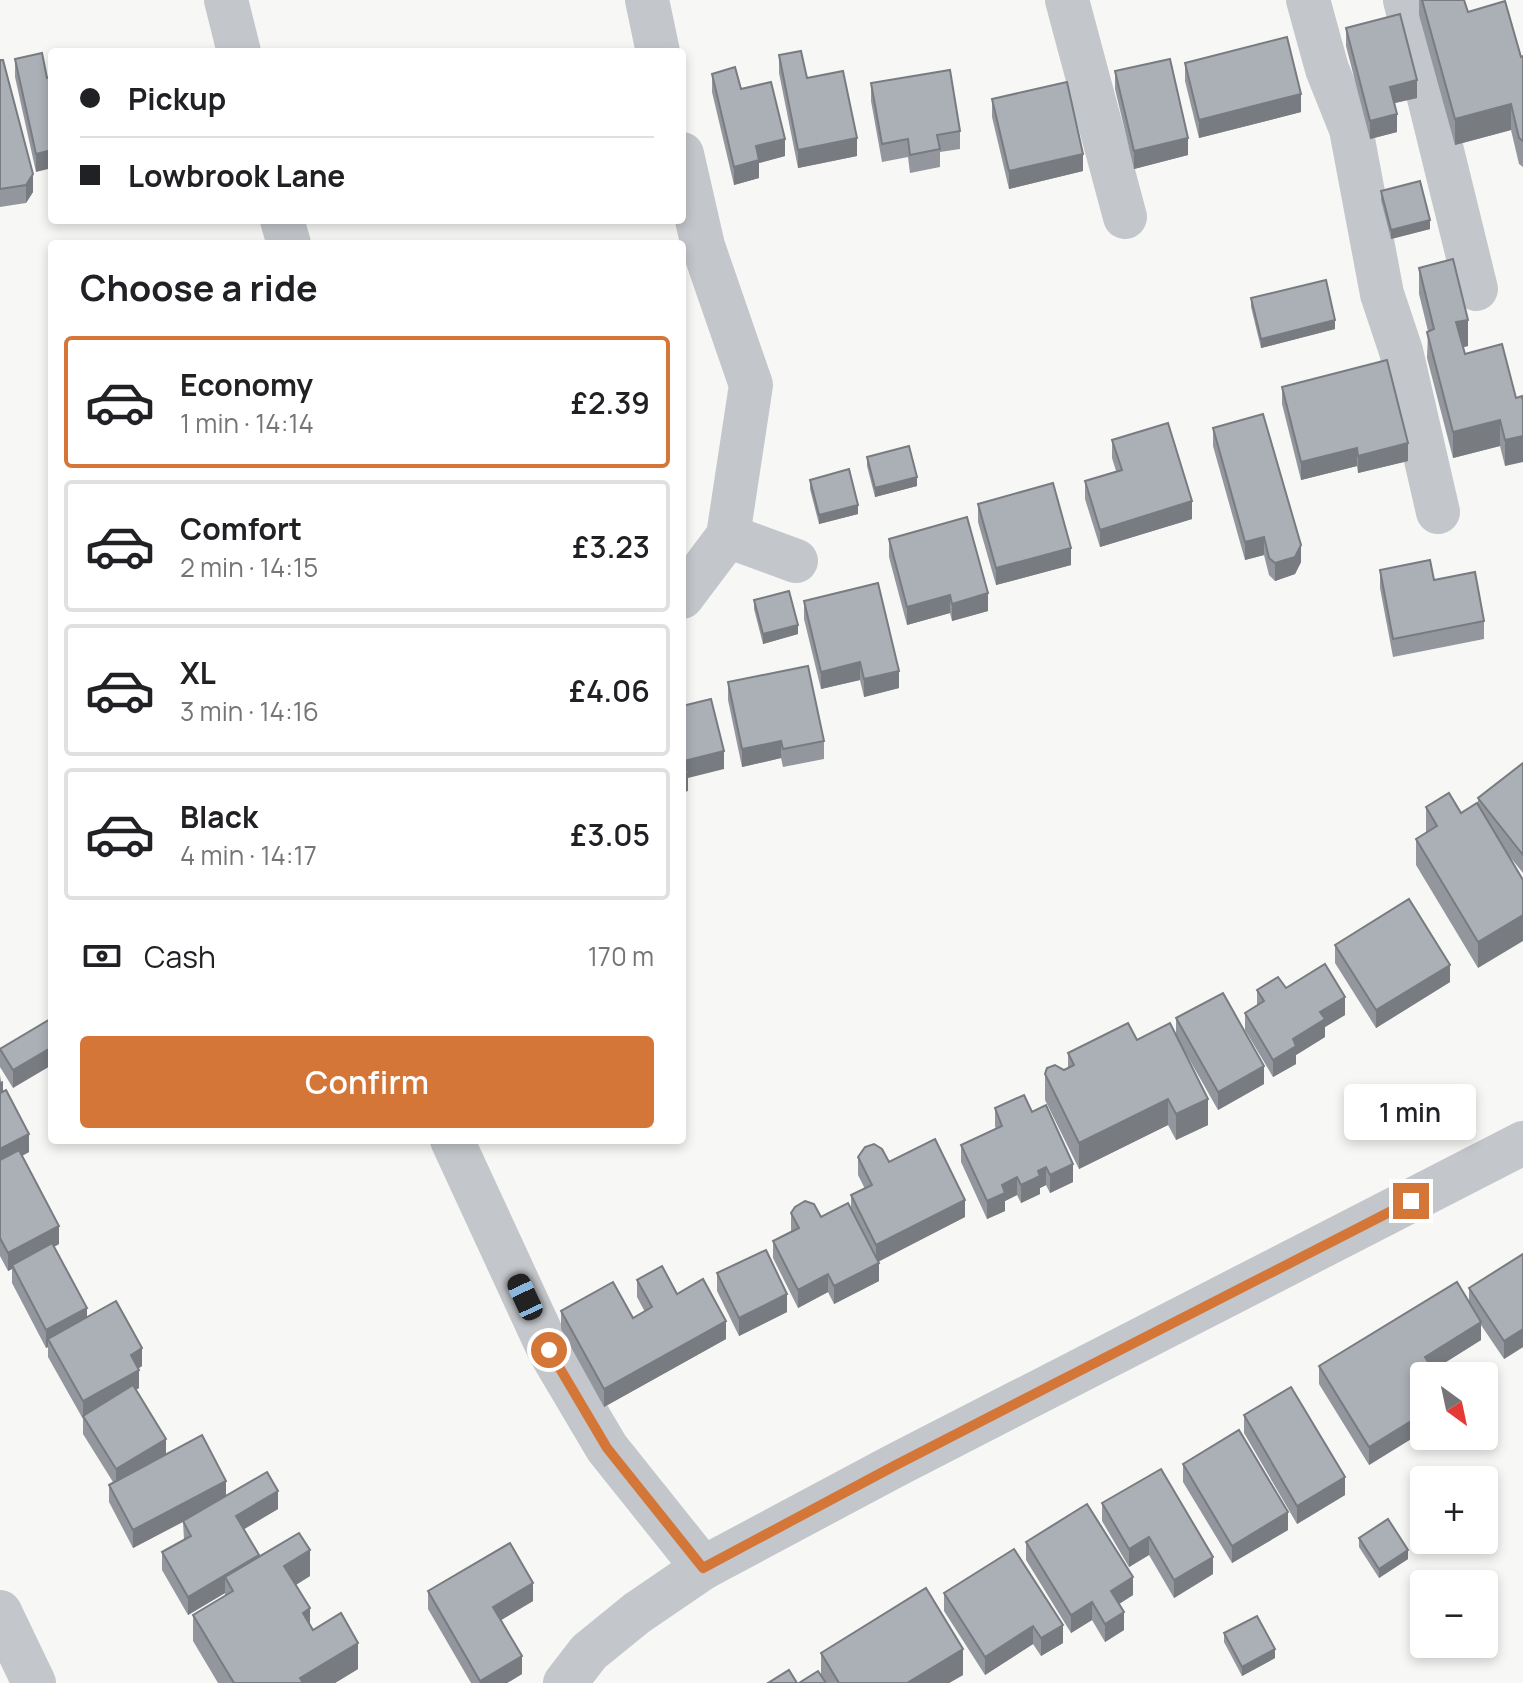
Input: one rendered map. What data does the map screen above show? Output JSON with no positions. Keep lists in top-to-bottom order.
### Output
{
  "north": "bottom right",
  "page": {
    "banner": ["Pickup", "Lowbrook Lane"],
    "heading": "Choose a ride",
    "list": [
      {
        "name": "Economy",
        "note": "1 min · 14:14",
        "value": "£2.39"
      },
      {
        "name": "Comfort",
        "note": "2 min · 14:15",
        "value": "£3.23"
      },
      {
        "name": "XL",
        "note": "3 min · 14:16",
        "value": "£4.06"
      },
      {
        "name": "Black",
        "note": "4 min · 14:17",
        "value": "£3.05"
      }
    ],
    "pay": ["Cash", "170 m"],
    "buttons": "Confirm",
    "bubble": "1 min",
    "map_buttons": ["+", "−"]
  }
}
